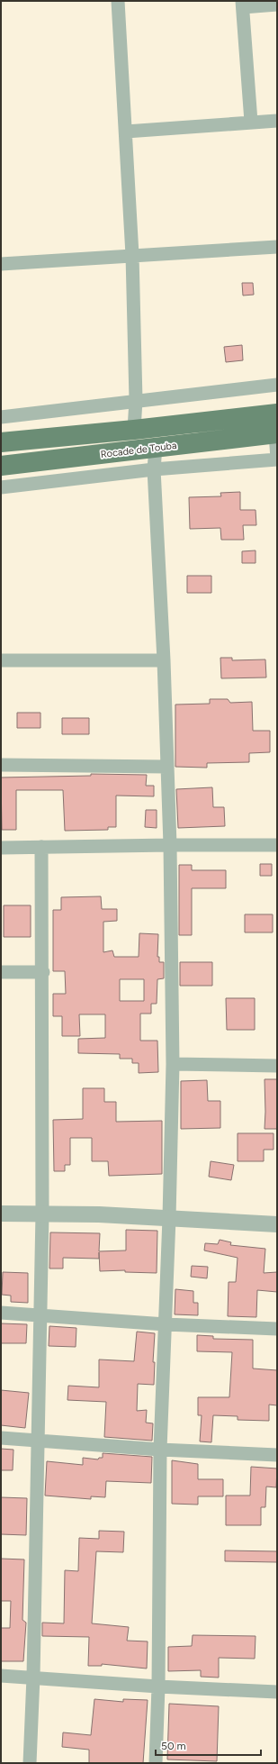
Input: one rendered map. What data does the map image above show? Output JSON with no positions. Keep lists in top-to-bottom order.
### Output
{
  "streets": {
    "main road": ["Rocade de Touba"]
  },
  "scale_bar": "50 m"
}
